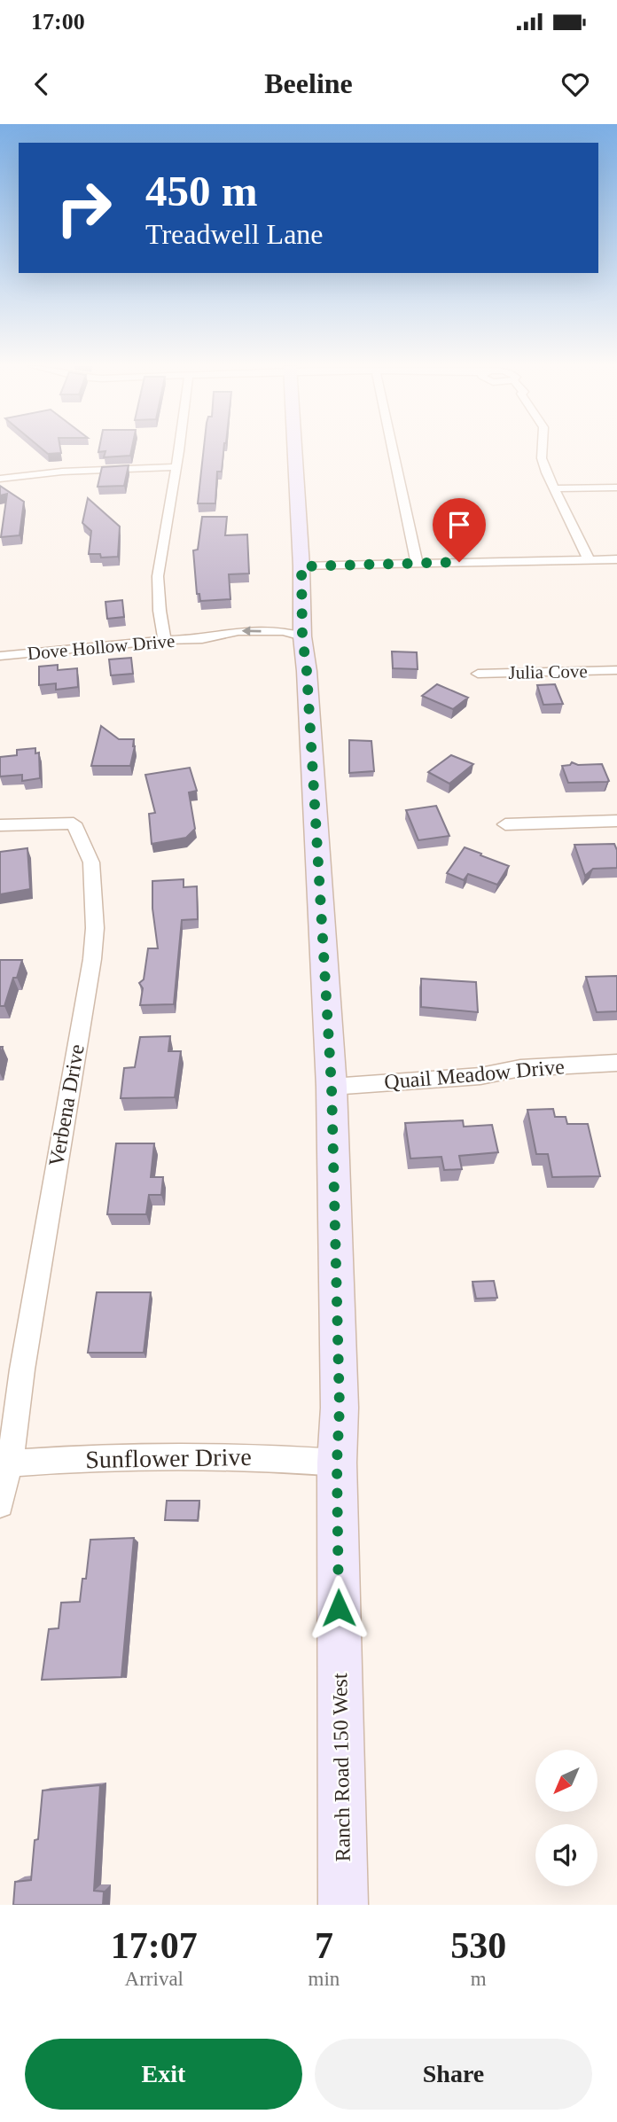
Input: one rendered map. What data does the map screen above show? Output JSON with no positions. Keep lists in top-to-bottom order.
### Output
{
  "streets": {
    "main road": ["Ranch Road 150 West"],
    "street": [
      "Dove Hollow Drive",
      "Julia Cove",
      "Quail Meadow Drive",
      "Verbena Drive",
      "Sunflower Drive"
    ]
  },
  "crossings": [
    ["Dove Hollow Drive", "Ranch Road 150 West"],
    ["Quail Meadow Drive", "Ranch Road 150 West"],
    ["Verbena Drive", "Sunflower Drive"],
    ["Sunflower Drive", "Ranch Road 150 West"]
  ],
  "north": "bottom left",
  "page": {
    "status": "17:00",
    "header": "Beeline",
    "turn": ["450 m", "Treadwell Lane"],
    "eta": [
      "17:07",
      "Arrival",
      "7",
      "min",
      "530",
      "m"
    ],
    "buttons": ["Exit", "Share"]
  }
}
